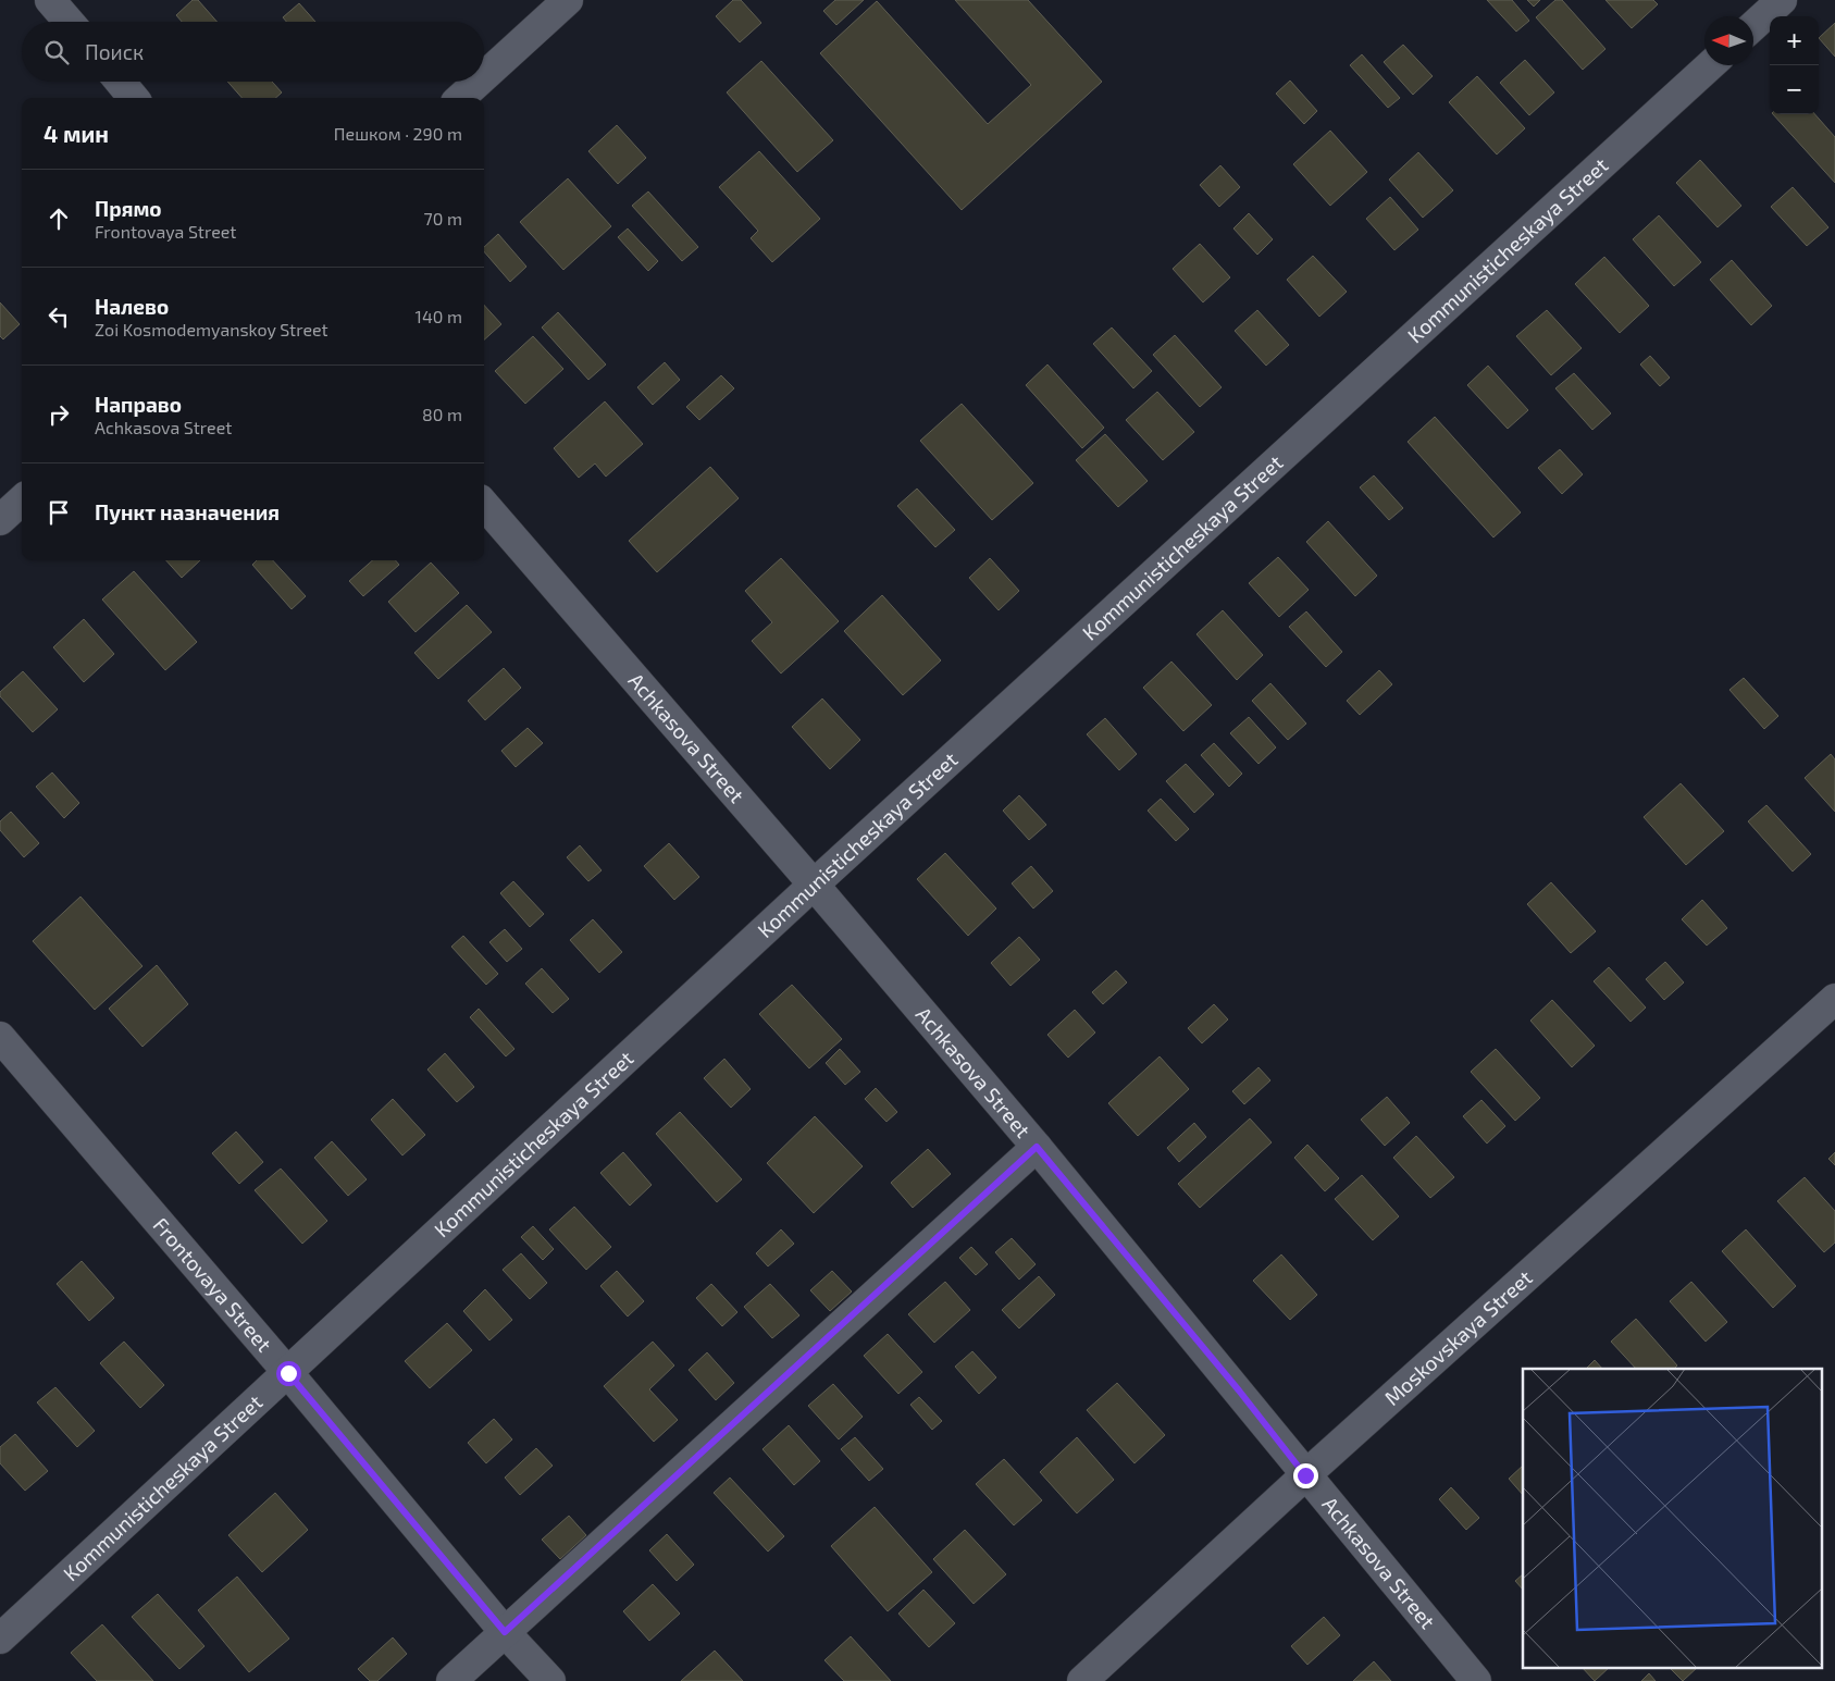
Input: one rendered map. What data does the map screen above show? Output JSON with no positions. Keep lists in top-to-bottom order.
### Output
{
  "streets": {
    "street": [
      "Kommunisticheskaya Street",
      "Achkasova Street",
      "Frontovaya Street",
      "Moskovskaya Street"
    ]
  },
  "crossings": [
    ["Kommunisticheskaya Street", "Achkasova Street"],
    ["Kommunisticheskaya Street", "Frontovaya Street"],
    ["Achkasova Street", "Moskovskaya Street"]
  ],
  "north": "left",
  "page": {
    "map_buttons": ["+", "−"],
    "search": "Поиск",
    "heading": ["4 мин", "Пешком · 290 m"],
    "list": [
      ["Прямо", "Frontovaya Street", "70 m"],
      ["Налево", "Zoi Kosmodemyanskoy Street", "140 m"],
      ["Направо", "Achkasova Street", "80 m"],
      "Пункт назначения"
    ]
  }
}
